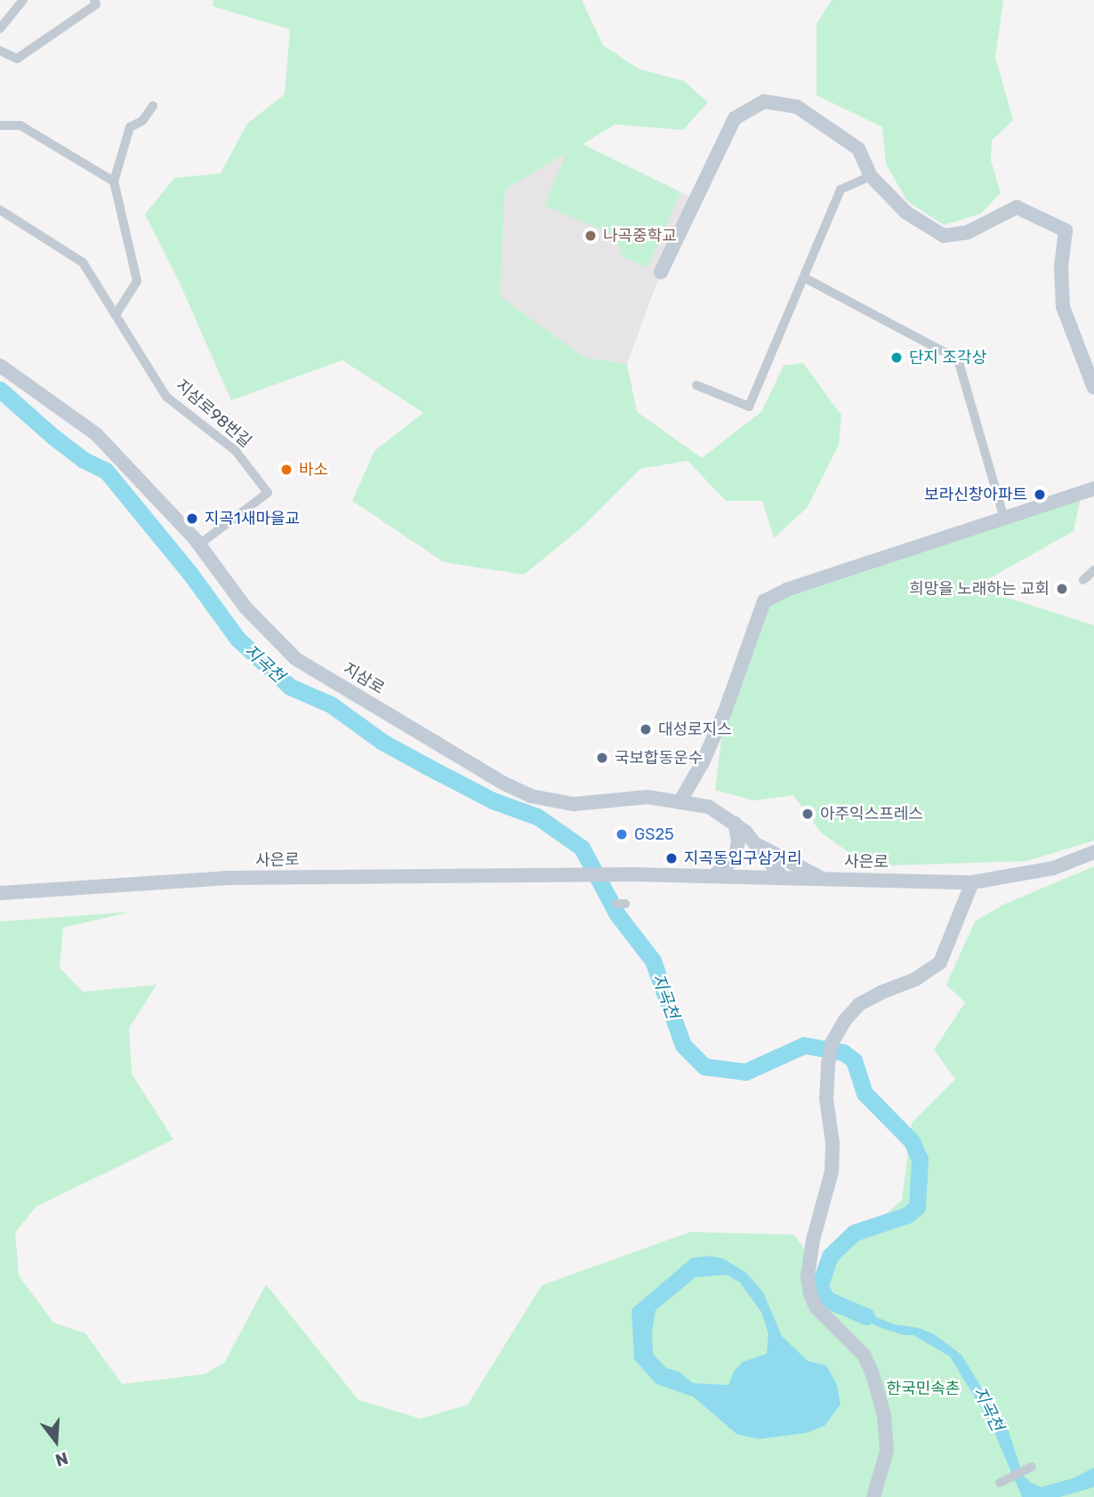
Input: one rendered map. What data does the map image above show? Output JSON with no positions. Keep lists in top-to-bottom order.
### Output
{
  "streets": {
    "street": ["지삼로98번길", "지삼로", "사은로"]
  },
  "crossings": [
    ["지삼로98번길", "지삼로"],
    ["지삼로", "사은로"]
  ],
  "water": ["지곡천"],
  "parks": ["한국민속촌"],
  "places": [
    "나곡중학교",
    "단지 조각상",
    "바소",
    "보라신창아파트",
    "지곡1새마을교",
    "희망을 노래하는 교회",
    "대성로지스",
    "국보합동운수",
    "아주익스프레스",
    "GS25",
    "지곡동입구삼거리"
  ],
  "north": "bottom"
}
